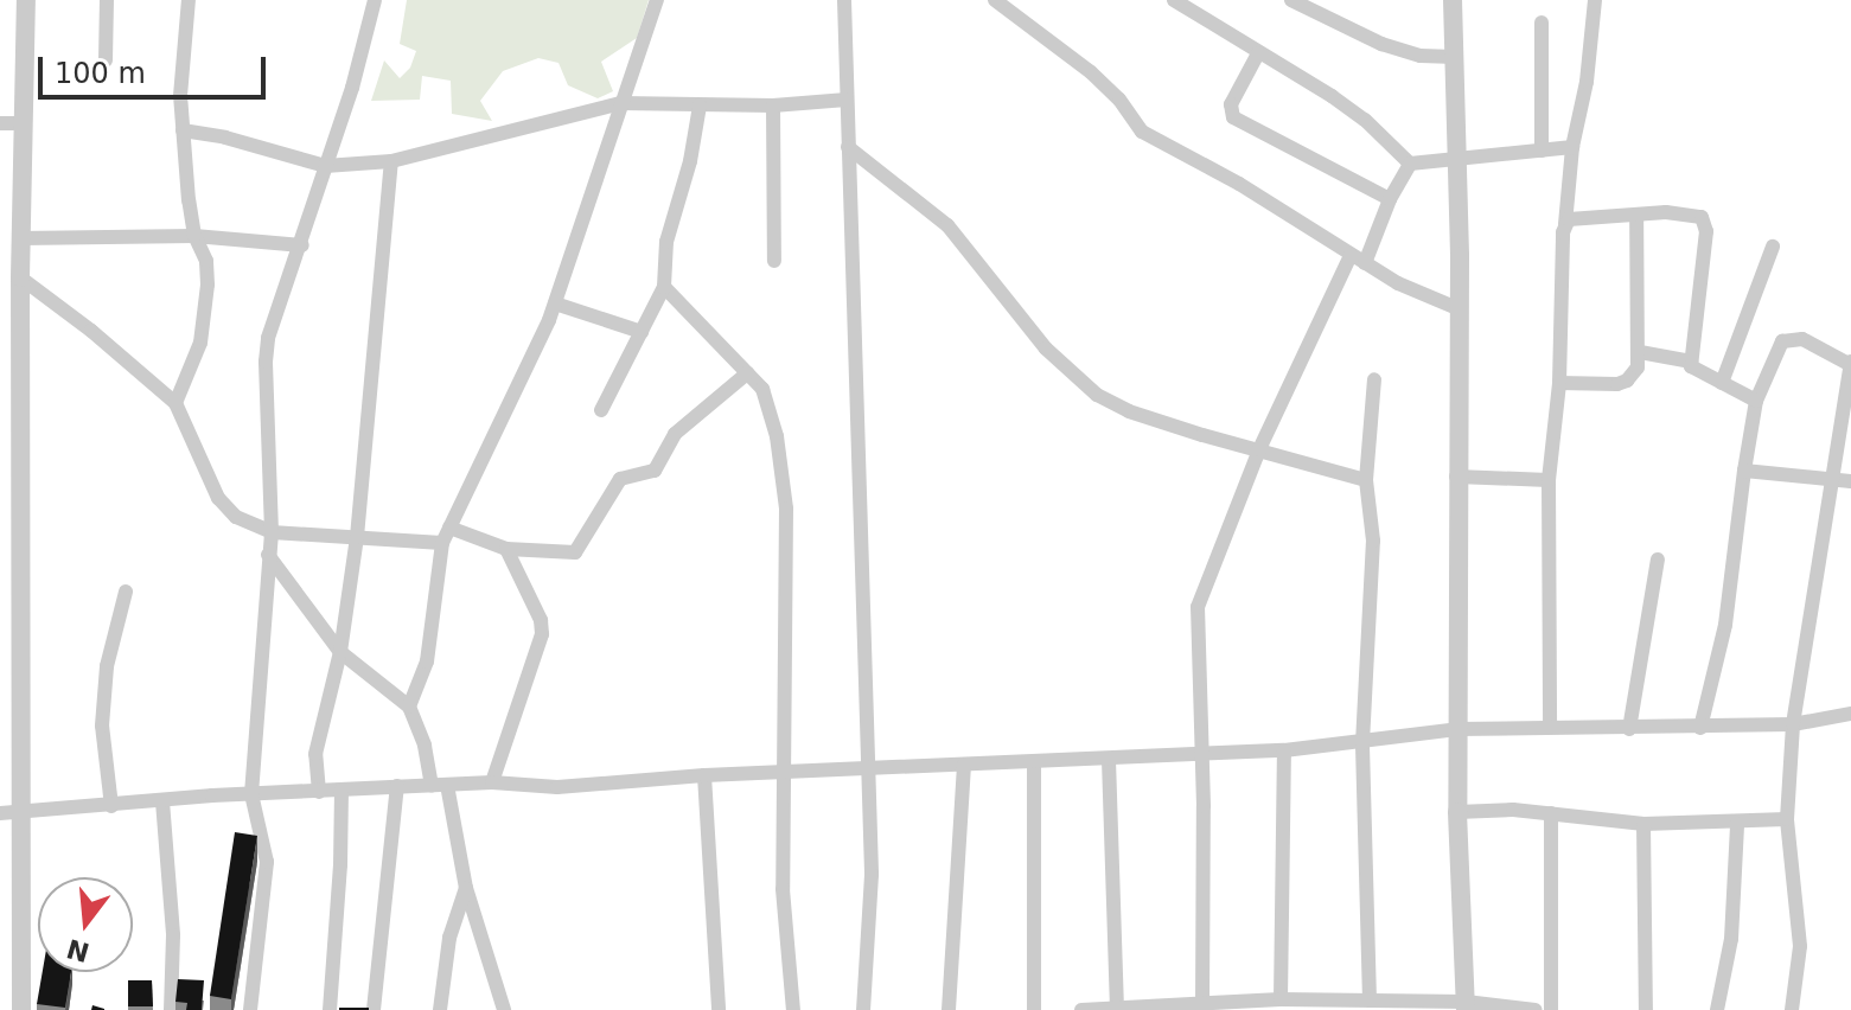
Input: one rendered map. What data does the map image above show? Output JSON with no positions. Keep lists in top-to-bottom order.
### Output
{
  "scale_bar": "100 m",
  "north": "bottom"
}
